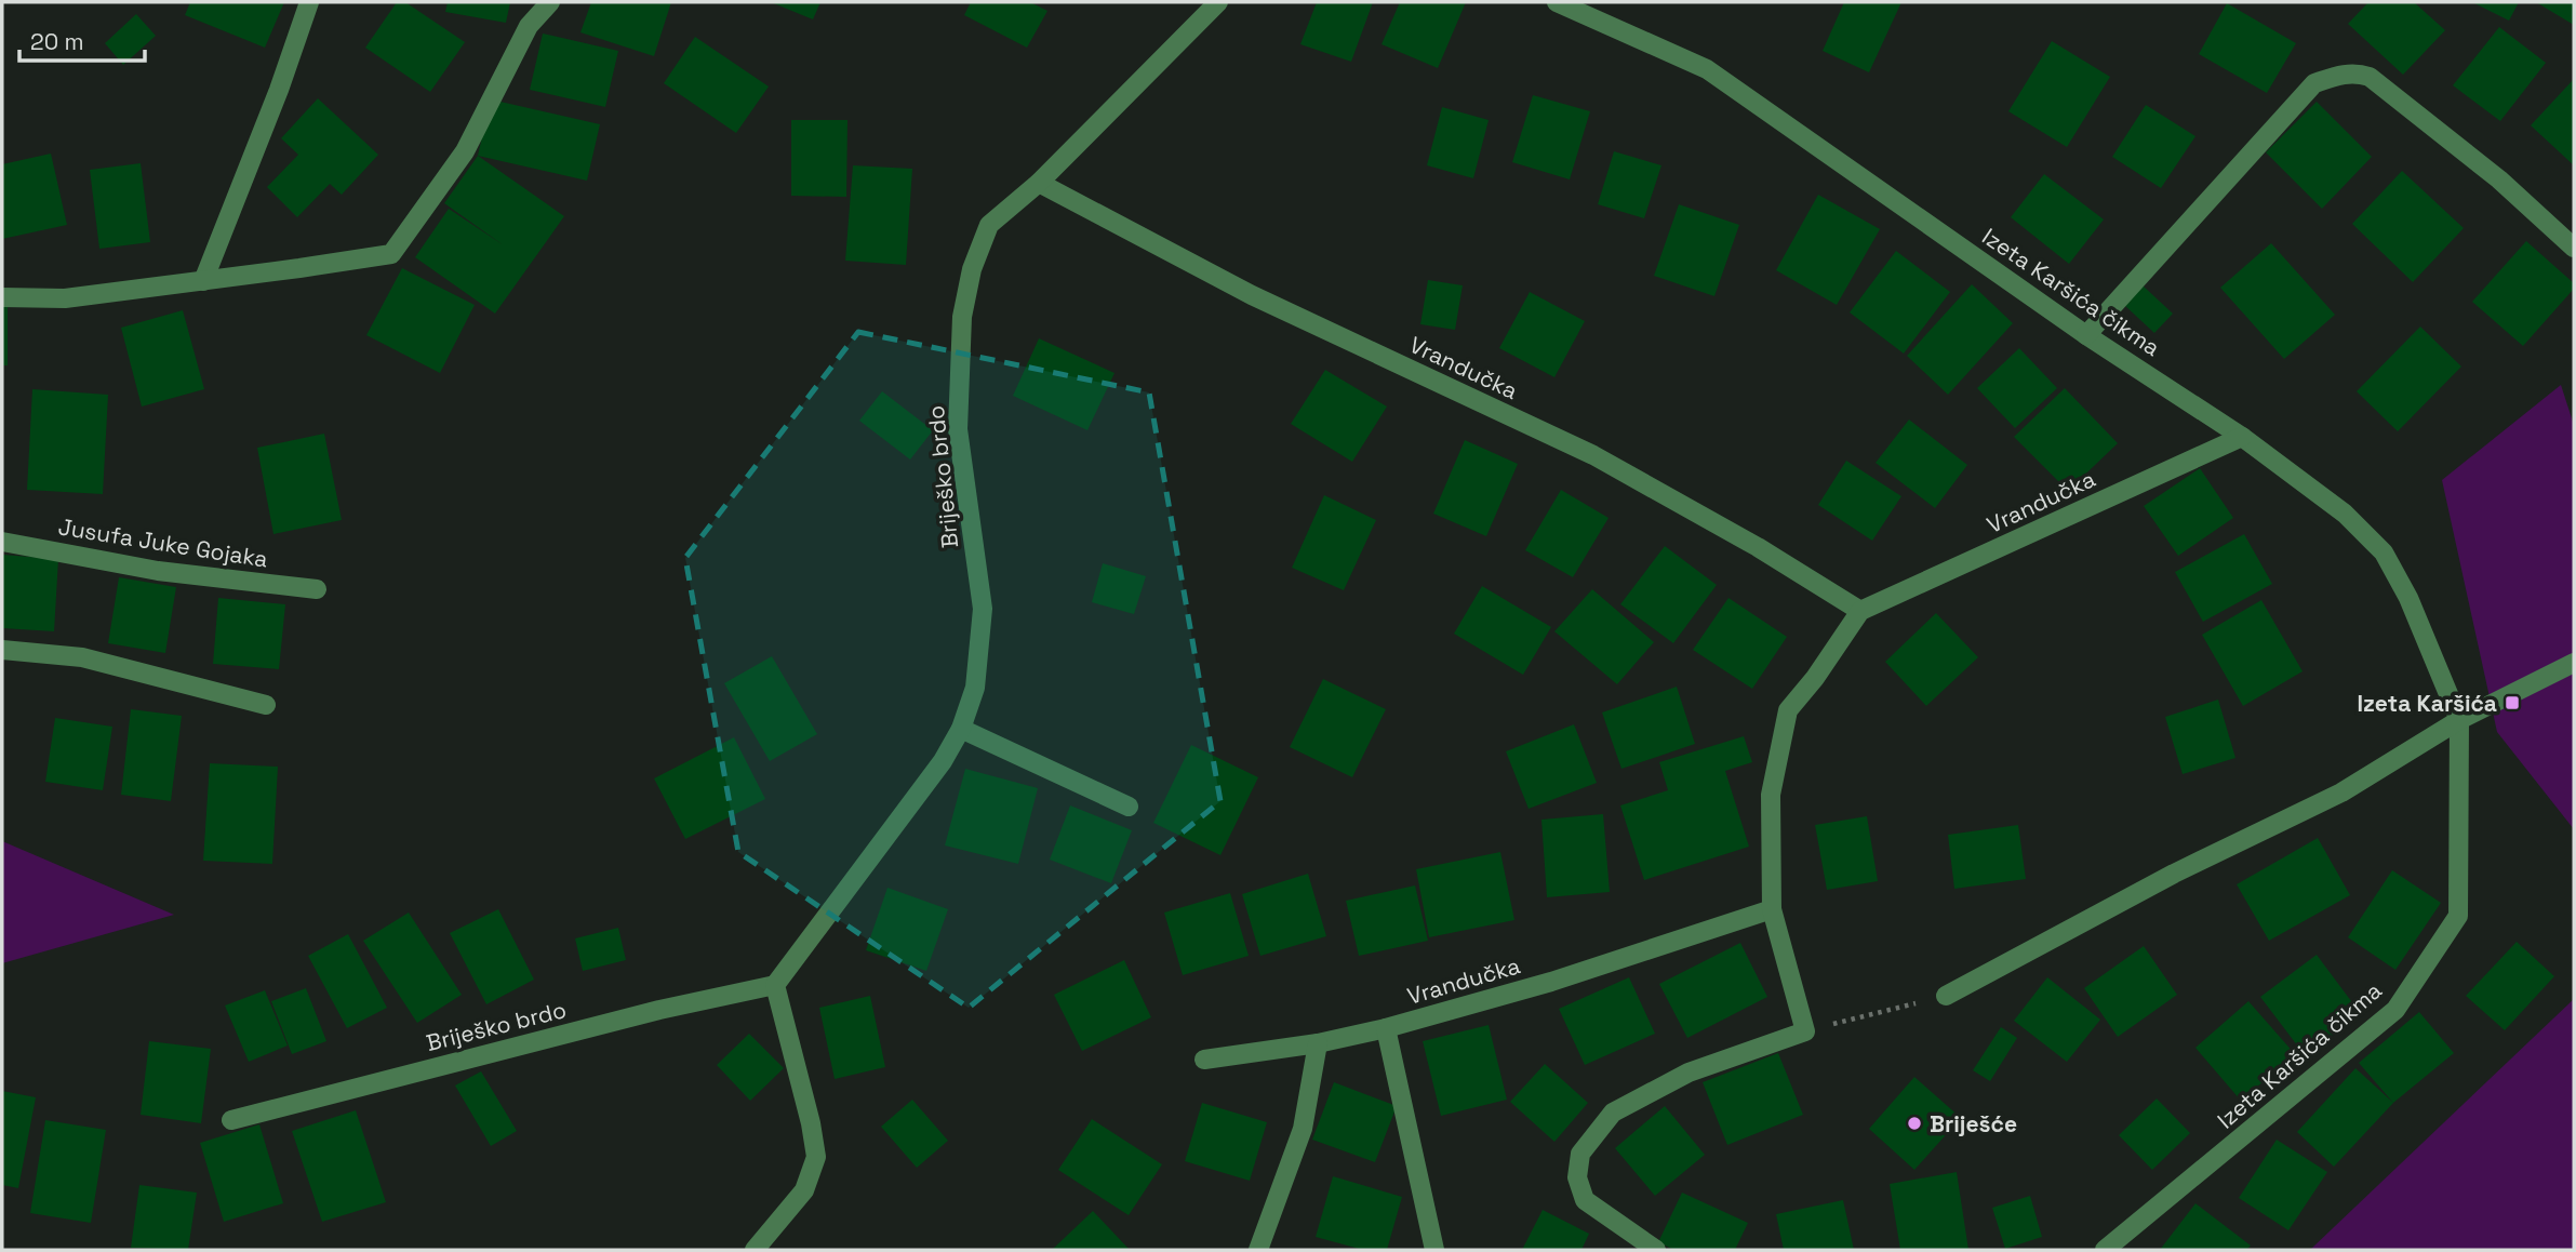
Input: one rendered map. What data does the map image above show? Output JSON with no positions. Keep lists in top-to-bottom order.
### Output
{
  "streets": {
    "street": [
      "Izeta Karšića čikma",
      "Vrandučka",
      "Briješko brdo",
      "Jusufa Juke Gojaka"
    ]
  },
  "crossings": [
    ["Izeta Karšića čikma", "Vrandučka"],
    ["Vrandučka", "Briješko brdo"]
  ],
  "places": {
    "transit": ["Izeta Karšića"],
    "other": ["Briješće"]
  },
  "scale_bar": "20 m"
}
